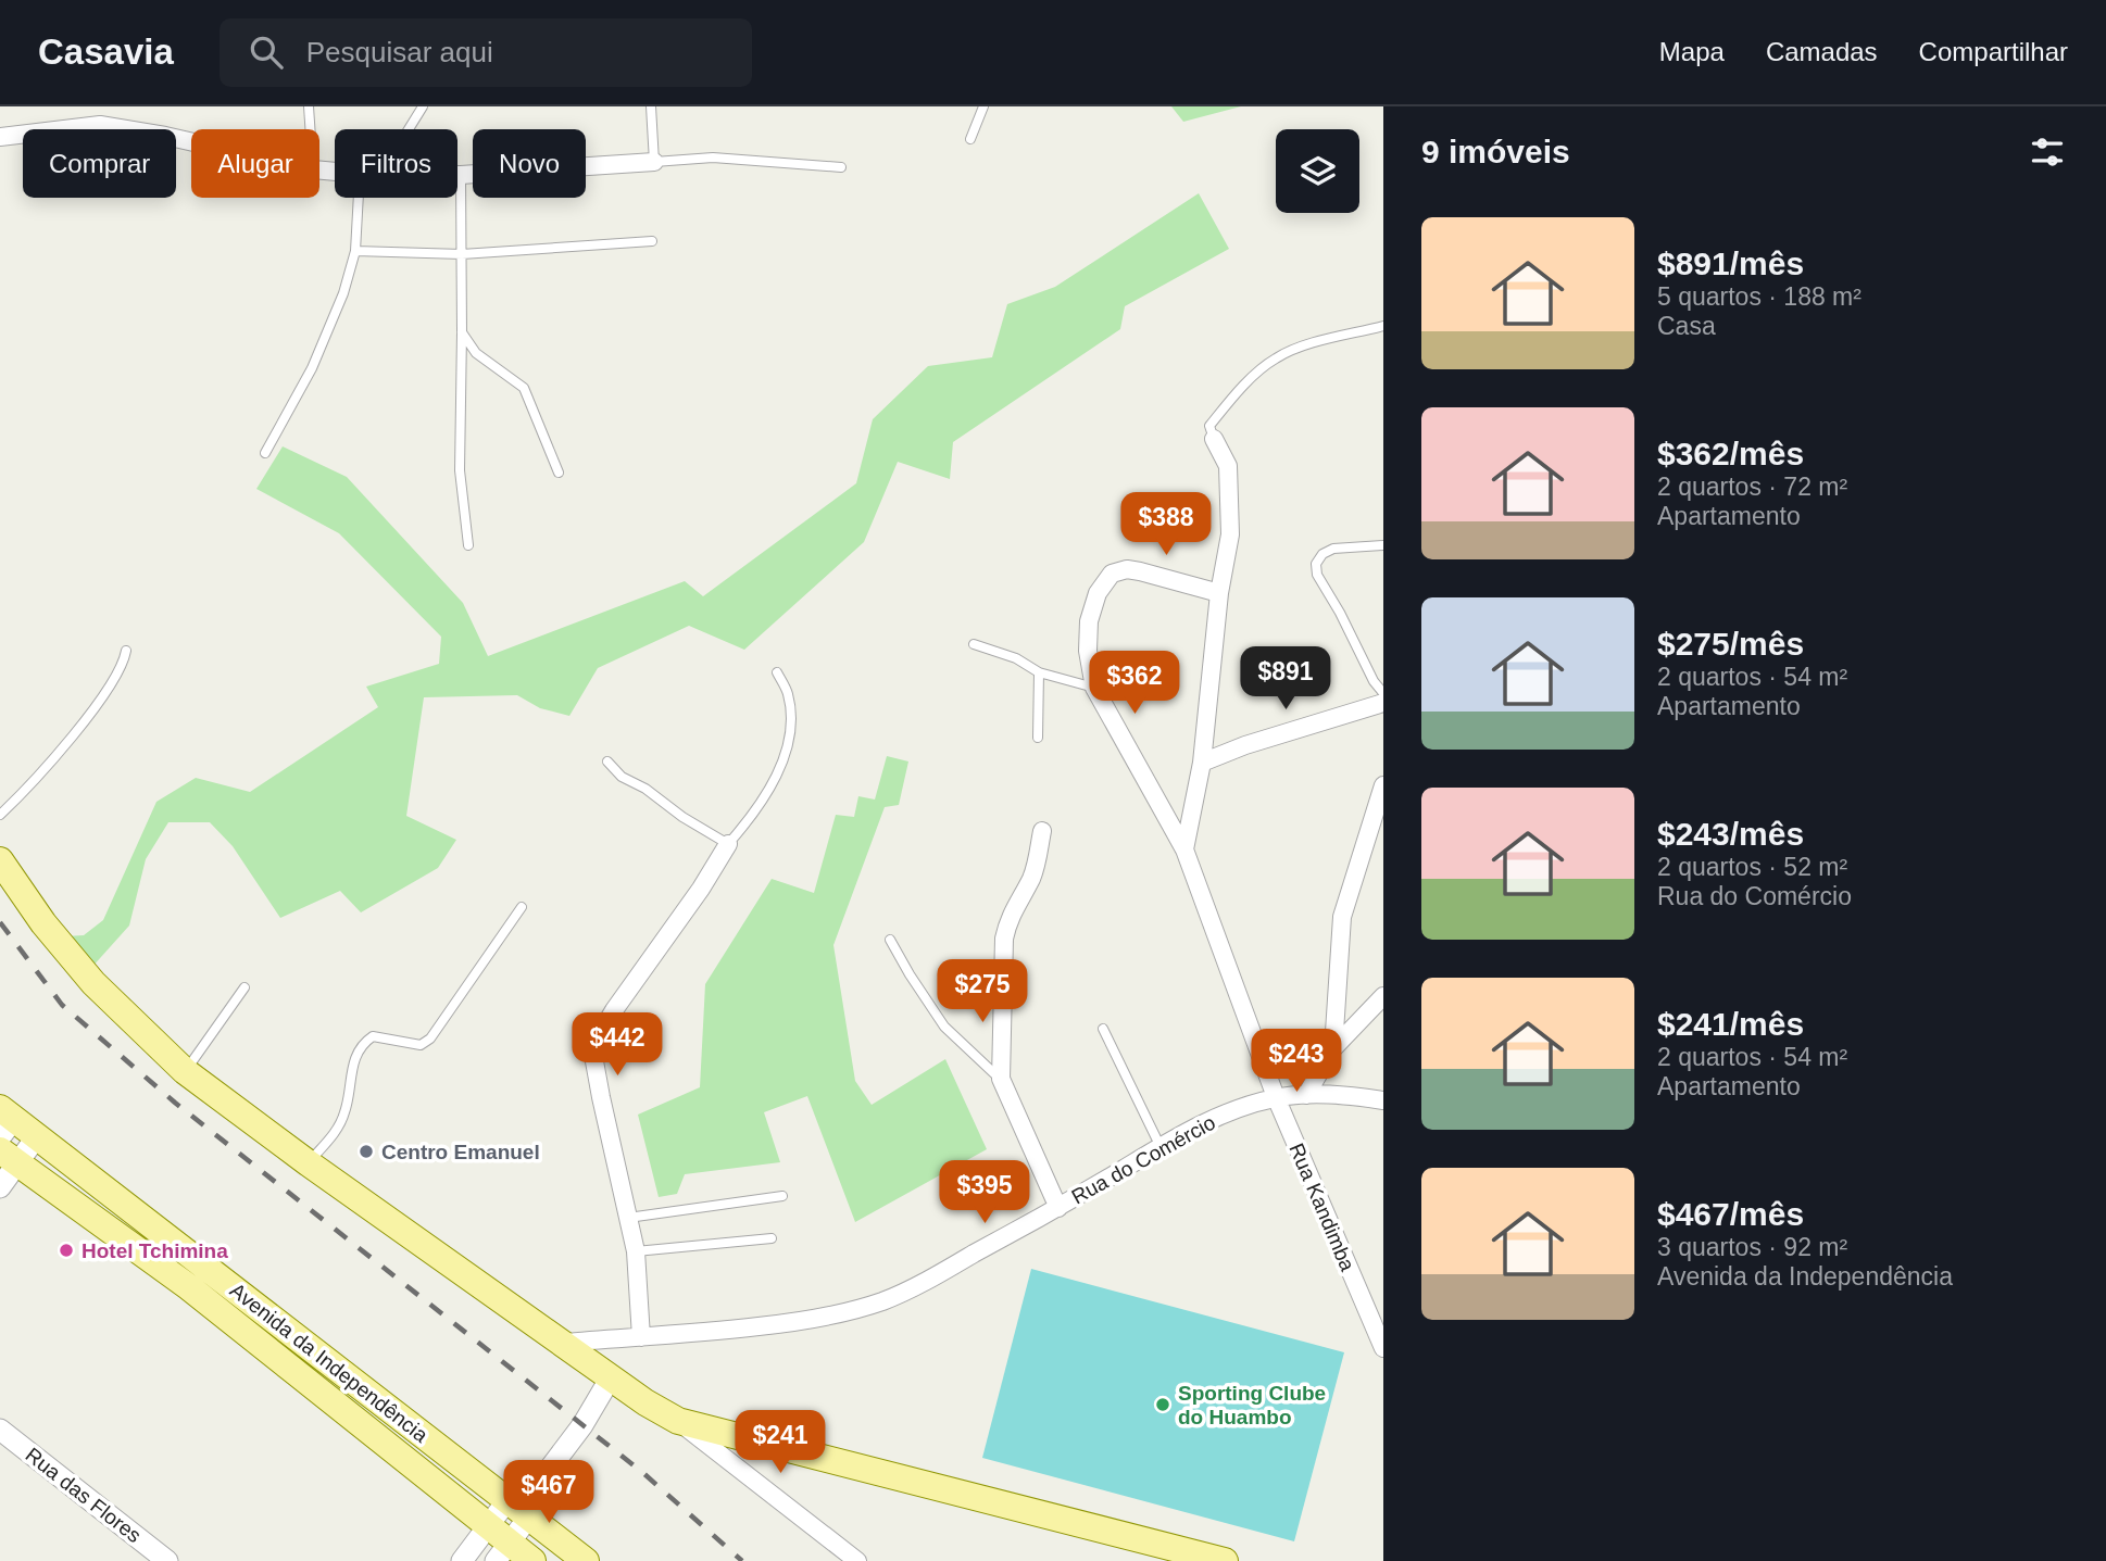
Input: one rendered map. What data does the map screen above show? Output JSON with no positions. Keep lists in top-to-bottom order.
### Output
{
  "streets": {
    "main road": ["Avenida da Independência"],
    "street": ["Rua do Comércio", "Rua Kandimba", "Rua das Flores"]
  },
  "crossings": [
    ["Rua do Comércio", "Rua Kandimba"]
  ],
  "places": ["Centro Emanuel", "Hotel Tchimina", "Sporting Clube do Huambo"],
  "page": {
    "header": "Casavia",
    "search": "Pesquisar aqui",
    "nav": ["Mapa", "Camadas", "Compartilhar"],
    "heading": "9 imóveis",
    "chip": [
      "Comprar",
      "Alugar",
      "Filtros",
      "Novo"
    ],
    "list": [
      {
        "name": "$891/mês",
        "note": "5 quartos · 188 m² · Casa"
      },
      {
        "name": "$362/mês",
        "note": "2 quartos · 72 m² · Apartamento"
      },
      {
        "name": "$275/mês",
        "note": "2 quartos · 54 m² · Apartamento"
      },
      {
        "name": "$243/mês",
        "note": "2 quartos · 52 m² · Rua do Comércio"
      },
      {
        "name": "$241/mês",
        "note": "2 quartos · 54 m² · Apartamento"
      },
      {
        "name": "$467/mês",
        "note": "3 quartos · 92 m² · Avenida da Independência"
      }
    ],
    "price": [
      "$388",
      "$891",
      "$362",
      "$275",
      "$442",
      "$243",
      "$395",
      "$241",
      "$467"
    ]
  }
}
